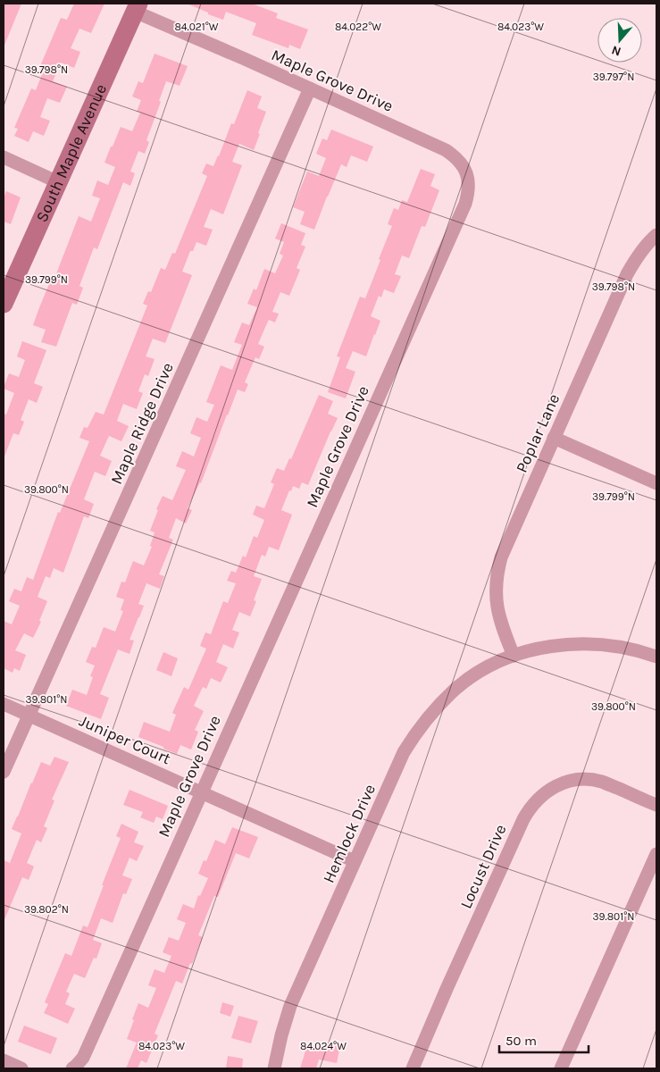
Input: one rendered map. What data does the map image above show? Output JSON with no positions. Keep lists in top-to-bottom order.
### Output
{
  "streets": {
    "main road": ["South Maple Avenue"],
    "street": [
      "Maple Grove Drive",
      "Maple Ridge Drive",
      "Poplar Lane",
      "Juniper Court",
      "Hemlock Drive",
      "Locust Drive"
    ]
  },
  "crossings": [
    ["Maple Grove Drive", "South Maple Avenue"],
    ["Maple Grove Drive", "Maple Ridge Drive"],
    ["Maple Grove Drive", "Juniper Court"],
    ["Maple Ridge Drive", "Juniper Court"],
    ["Poplar Lane", "Hemlock Drive"],
    ["Juniper Court", "Hemlock Drive"]
  ],
  "scale_bar": "50 m",
  "north": "bottom",
  "coordinates": [
    "84.022°W",
    "84.023°W",
    "84.021°W",
    "39.798°N",
    "39.797°N",
    "39.799°N",
    "39.800°N",
    "39.801°N",
    "39.802°N",
    "84.024°W"
  ]
}
